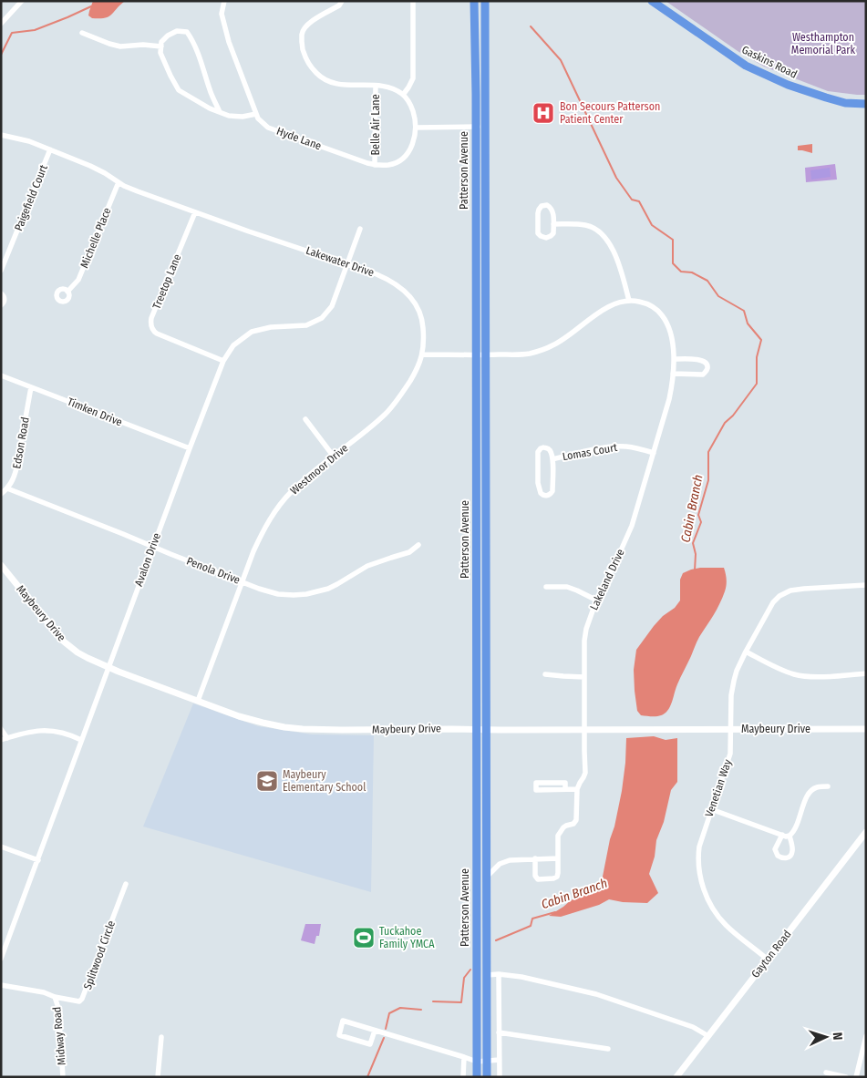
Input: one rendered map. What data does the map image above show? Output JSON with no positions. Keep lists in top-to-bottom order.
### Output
{
  "streets": {
    "main road": ["Gaskins Road", "Patterson Avenue"],
    "street": [
      "Belle Air Lane",
      "Hyde Lane",
      "Paigefield Court",
      "Michelle Place",
      "Lakewater Drive",
      "Treetop Lane",
      "Timken Drive",
      "Edson Road",
      "Lomas Court",
      "Westmoor Drive",
      "Avalon Drive",
      "Penola Drive",
      "Lakeland Drive",
      "Maybeury Drive",
      "Venetian Way",
      "Gayton Road",
      "Splitwood Circle",
      "Midway Road"
    ]
  },
  "crossings": [
    ["Belle Air Lane", "Hyde Lane"],
    ["Patterson Avenue", "Maybeury Drive"],
    ["Paigefield Court", "Lakewater Drive"],
    ["Michelle Place", "Lakewater Drive"],
    ["Lakewater Drive", "Treetop Lane"],
    ["Lakewater Drive", "Westmoor Drive"],
    ["Lakewater Drive", "Avalon Drive"],
    ["Treetop Lane", "Avalon Drive"],
    ["Timken Drive", "Edson Road"],
    ["Timken Drive", "Avalon Drive"],
    ["Edson Road", "Penola Drive"],
    ["Lomas Court", "Lakeland Drive"],
    ["Westmoor Drive", "Penola Drive"],
    ["Westmoor Drive", "Maybeury Drive"],
    ["Avalon Drive", "Penola Drive"],
    ["Avalon Drive", "Maybeury Drive"],
    ["Lakeland Drive", "Maybeury Drive"],
    ["Maybeury Drive", "Venetian Way"],
    ["Venetian Way", "Gayton Road"],
    ["Splitwood Circle", "Midway Road"]
  ],
  "water": ["Cabin Branch"],
  "parks": ["Westhampton Memorial Park"],
  "places": {
    "hospital": ["Bon Secours Patterson Patient Center"],
    "school or university": ["Maybeury Elementary School"],
    "sports": ["Tuckahoe Family YMCA"]
  },
  "north": "right"
}
